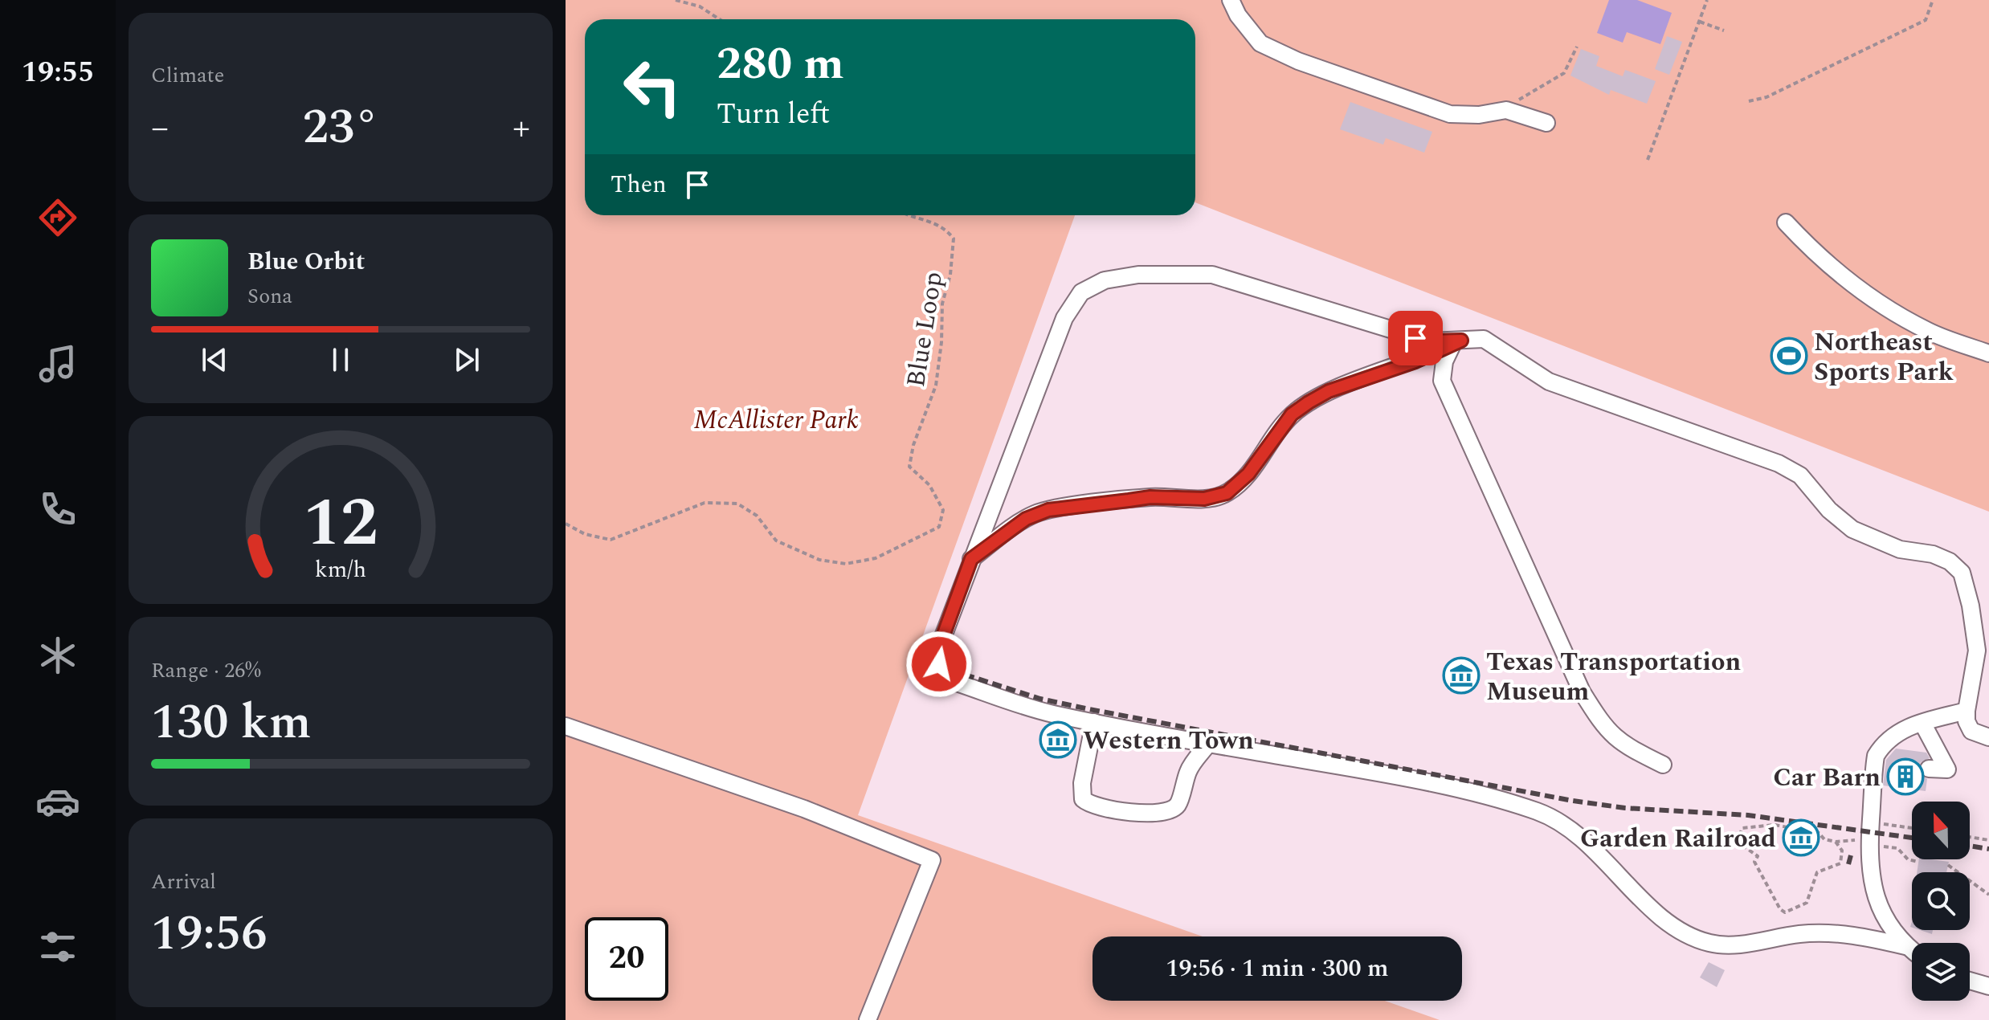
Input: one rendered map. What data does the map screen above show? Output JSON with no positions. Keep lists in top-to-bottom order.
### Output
{
  "streets": {
    "path": ["Blue Loop"]
  },
  "parks": ["McAllister Park"],
  "places": {
    "sports": ["Northeast Sports Park"],
    "museum": ["Texas Transportation Museum", "Western Town", "Garden Railroad"],
    "building": ["Car Barn"]
  },
  "north": "top",
  "page": {
    "tabs": "19:55",
    "tile": [
      "Climate",
      ["Range · 26%", "130 km"],
      ["Arrival", "19:56"]
    ],
    "turn": ["280 m", "Turn left"],
    "heat": ["−", "23°", "+"],
    "then": "Then",
    "song": ["Blue Orbit", "Sona"],
    "limit": "20",
    "trip": "19:56 · 1 min · 300 m",
    "gauge": ["12", "km/h"]
  }
}
